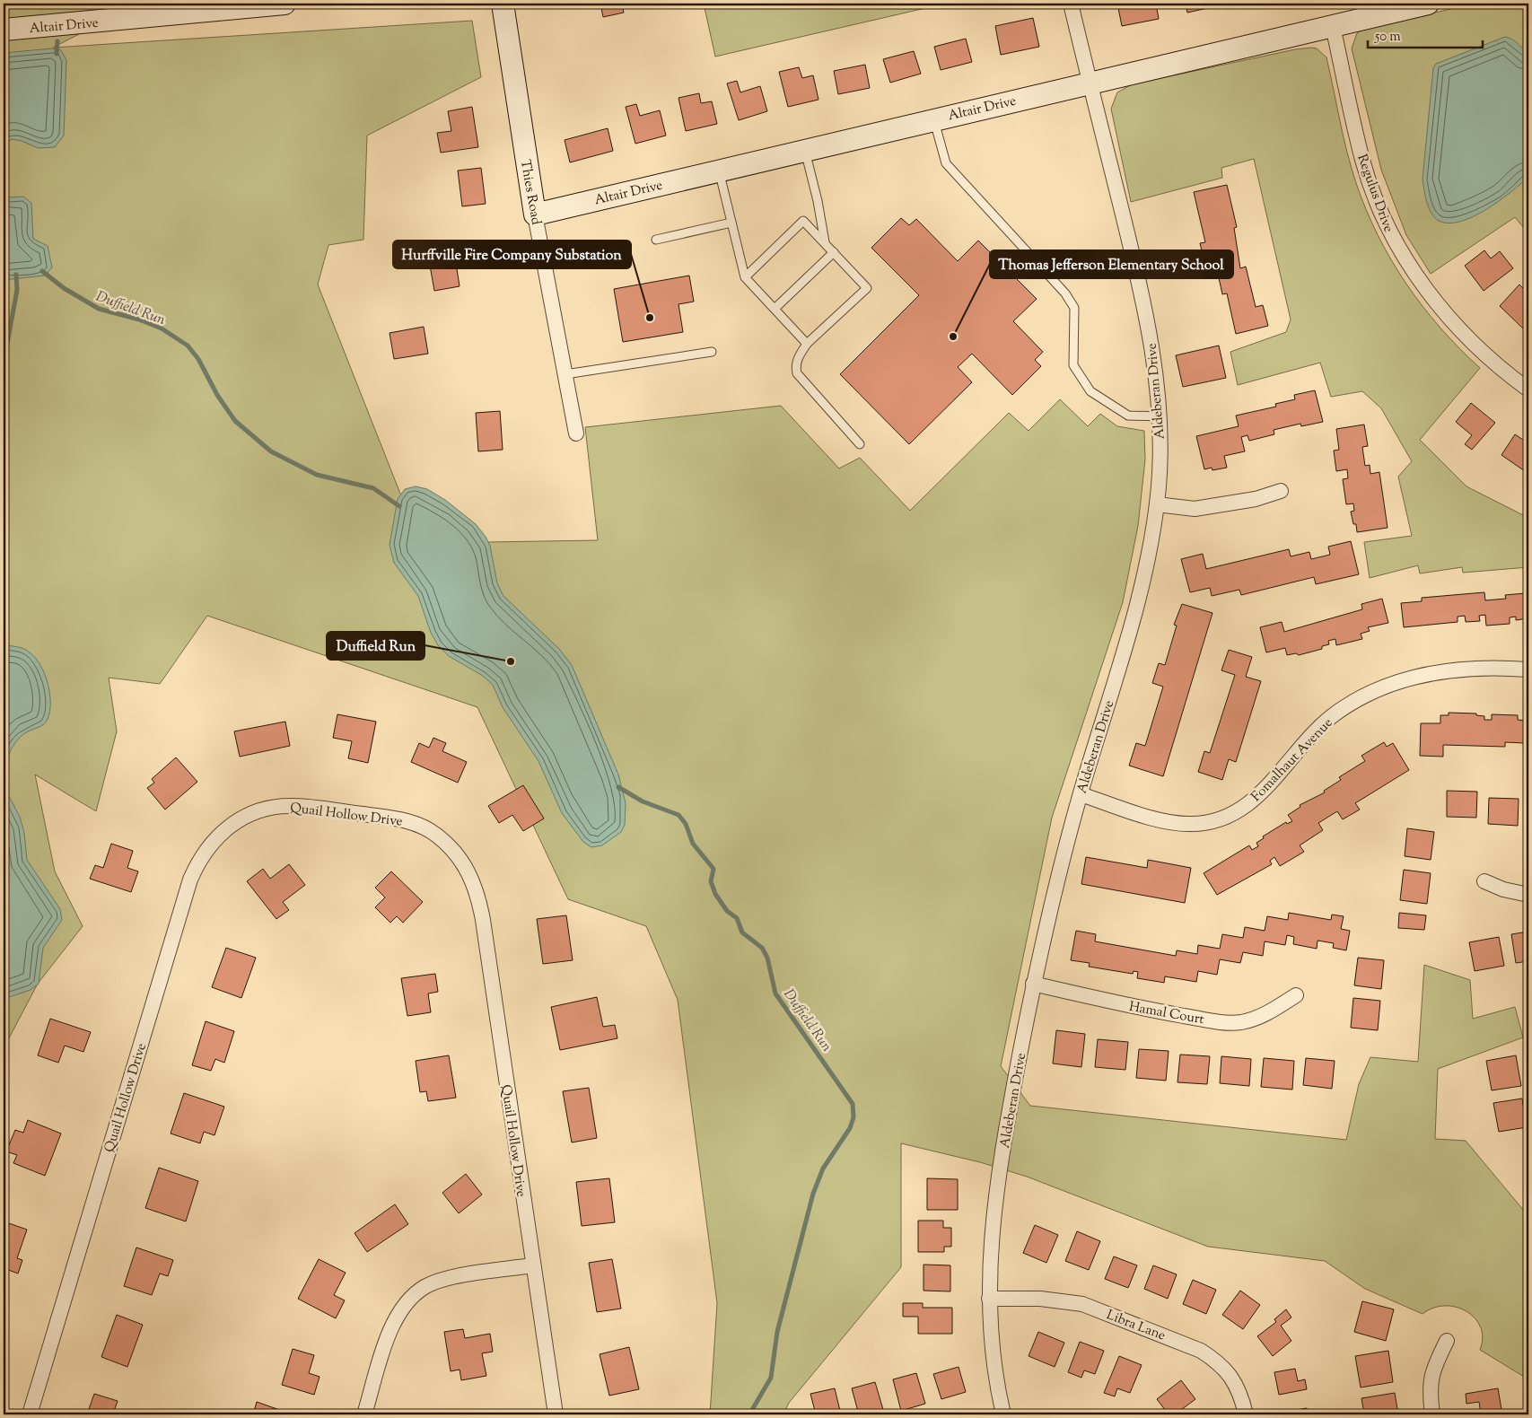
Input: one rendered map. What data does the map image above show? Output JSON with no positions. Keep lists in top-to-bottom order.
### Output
{
  "streets": {
    "street": [
      "Altair Drive",
      "Thies Road",
      "Regulus Drive",
      "Aldeberan Drive",
      "Fomalhaut Avenue",
      "Quail Hollow Drive",
      "Hamal Court",
      "Libra Lane"
    ]
  },
  "crossings": [
    ["Altair Drive", "Thies Road"],
    ["Altair Drive", "Regulus Drive"],
    ["Altair Drive", "Aldeberan Drive"],
    ["Aldeberan Drive", "Fomalhaut Avenue"],
    ["Aldeberan Drive", "Hamal Court"],
    ["Aldeberan Drive", "Libra Lane"]
  ],
  "water": ["Duffield Run"],
  "places": ["Hurffville Fire Company Substation", "Thomas Jefferson Elementary School", "Duffield Run"],
  "scale_bar": "50 m"
}
